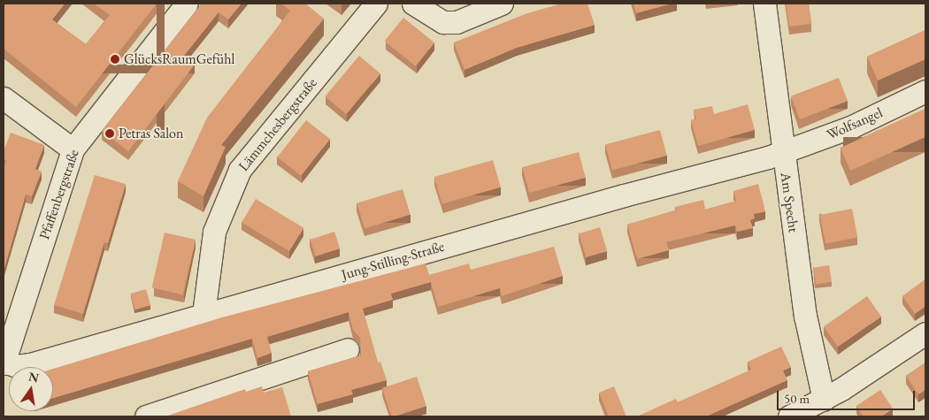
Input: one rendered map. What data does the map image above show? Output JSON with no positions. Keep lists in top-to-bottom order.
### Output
{
  "streets": {
    "street": [
      "Wolfsangel",
      "Lämmchesbergstraße",
      "Pfaffenbergstraße",
      "Am Specht",
      "Jung-Stilling-Straße"
    ]
  },
  "crossings": [
    ["Wolfsangel", "Am Specht"],
    ["Wolfsangel", "Jung-Stilling-Straße"],
    ["Lämmchesbergstraße", "Jung-Stilling-Straße"],
    ["Pfaffenbergstraße", "Jung-Stilling-Straße"],
    ["Am Specht", "Jung-Stilling-Straße"]
  ],
  "places": ["GlücksRaumGefühl", "Petras Salon"],
  "scale_bar": "50 m",
  "north": "top"
}
